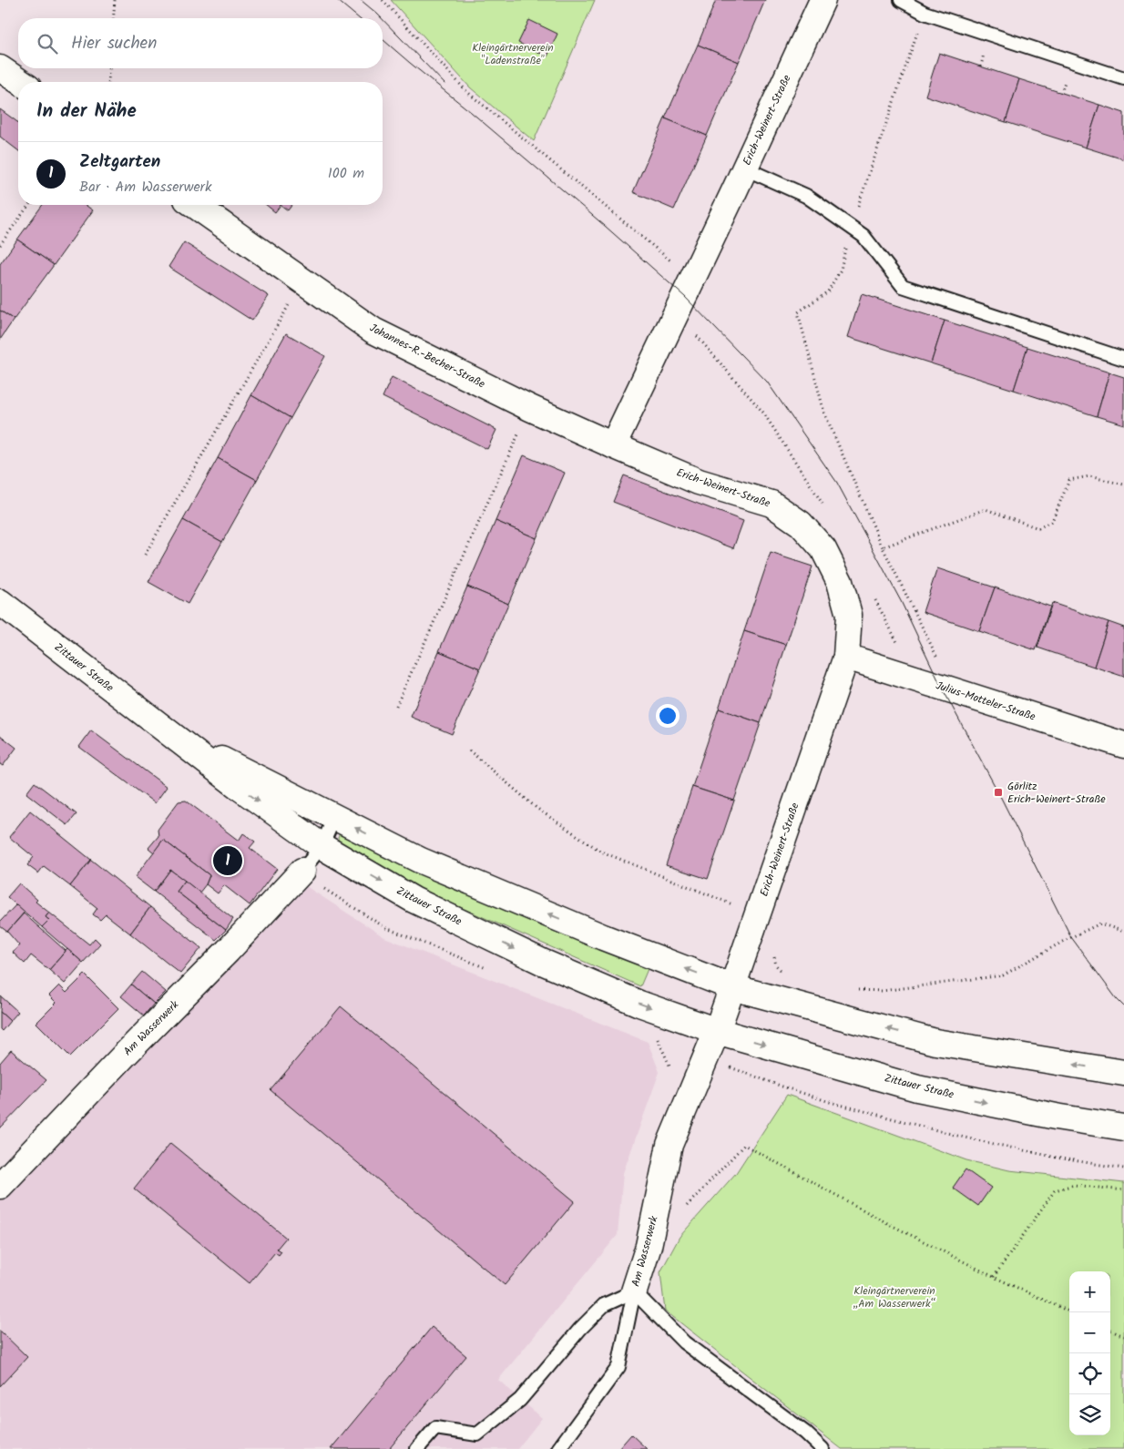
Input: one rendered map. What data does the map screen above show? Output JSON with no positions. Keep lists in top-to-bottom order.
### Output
{
  "streets": {
    "street": [
      "Erich-Weinert-Straße",
      "Johannes-R.-Becher-Straße",
      "Zittauer Straße",
      "Julius-Motteler-Straße",
      "Am Wasserwerk"
    ]
  },
  "crossings": [
    ["Erich-Weinert-Straße", "Johannes-R.-Becher-Straße"],
    ["Erich-Weinert-Straße", "Zittauer Straße"],
    ["Erich-Weinert-Straße", "Julius-Motteler-Straße"],
    ["Zittauer Straße", "Am Wasserwerk"]
  ],
  "parks": ["Kleingärtnerverein \"Ladenstraße\"", "Kleingärtnerverein „Am Wasserwerk“"],
  "places": {
    "transit": ["Görlitz Erich-Weinert-Straße"]
  },
  "page": {
    "search": "Hier suchen",
    "heading": "In der Nähe",
    "list": [
      {
        "mark": "1",
        "name": "Zeltgarten",
        "note": "Bar · Am Wasserwerk",
        "value": "100 m"
      }
    ],
    "pins": "1",
    "map_buttons": ["+", "−"]
  }
}
